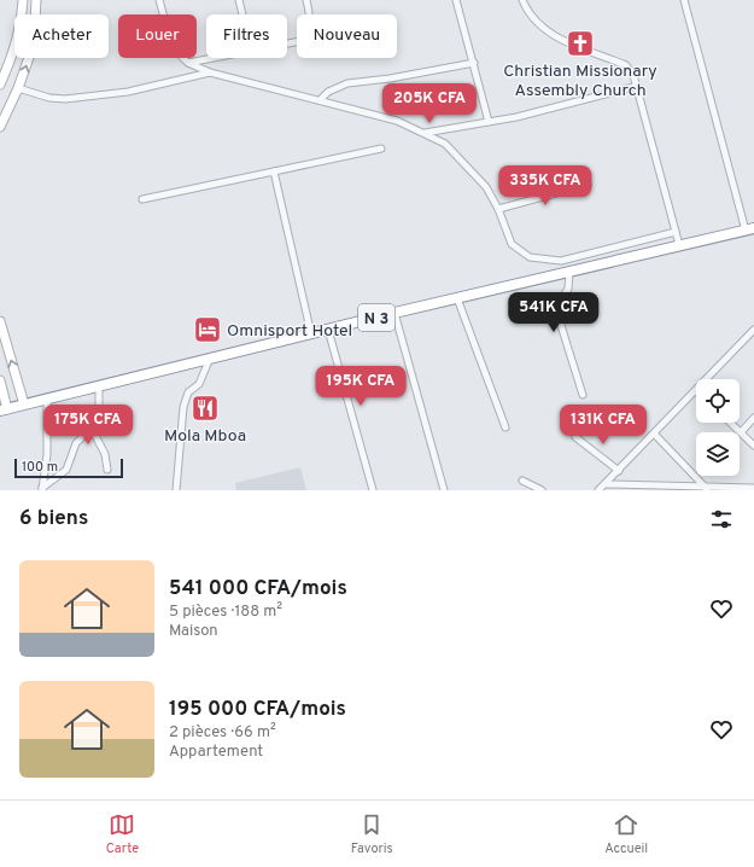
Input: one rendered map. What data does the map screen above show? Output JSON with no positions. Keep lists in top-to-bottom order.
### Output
{
  "streets": {
    "highway": ["N 3"]
  },
  "places": {
    "church": ["Christian Missionary Assembly Church"],
    "hotel": ["Omnisport Hotel"],
    "restaurant": ["Mola Mboa"]
  },
  "scale_bar": "100 m",
  "page": {
    "chip": [
      "Acheter",
      "Louer",
      "Filtres",
      "Nouveau"
    ],
    "price": [
      "205K CFA",
      "335K CFA",
      "541K CFA",
      "195K CFA",
      "175K CFA",
      "131K CFA"
    ],
    "scale": "100 m",
    "heading": "6 biens",
    "list": [
      {
        "name": "541 000 CFA/mois",
        "note": "5 pièces · 188 m² · Maison"
      },
      {
        "name": "195 000 CFA/mois",
        "note": "2 pièces · 66 m² · Appartement"
      }
    ],
    "tabs": ["Carte", "Favoris", "Accueil"]
  }
}
